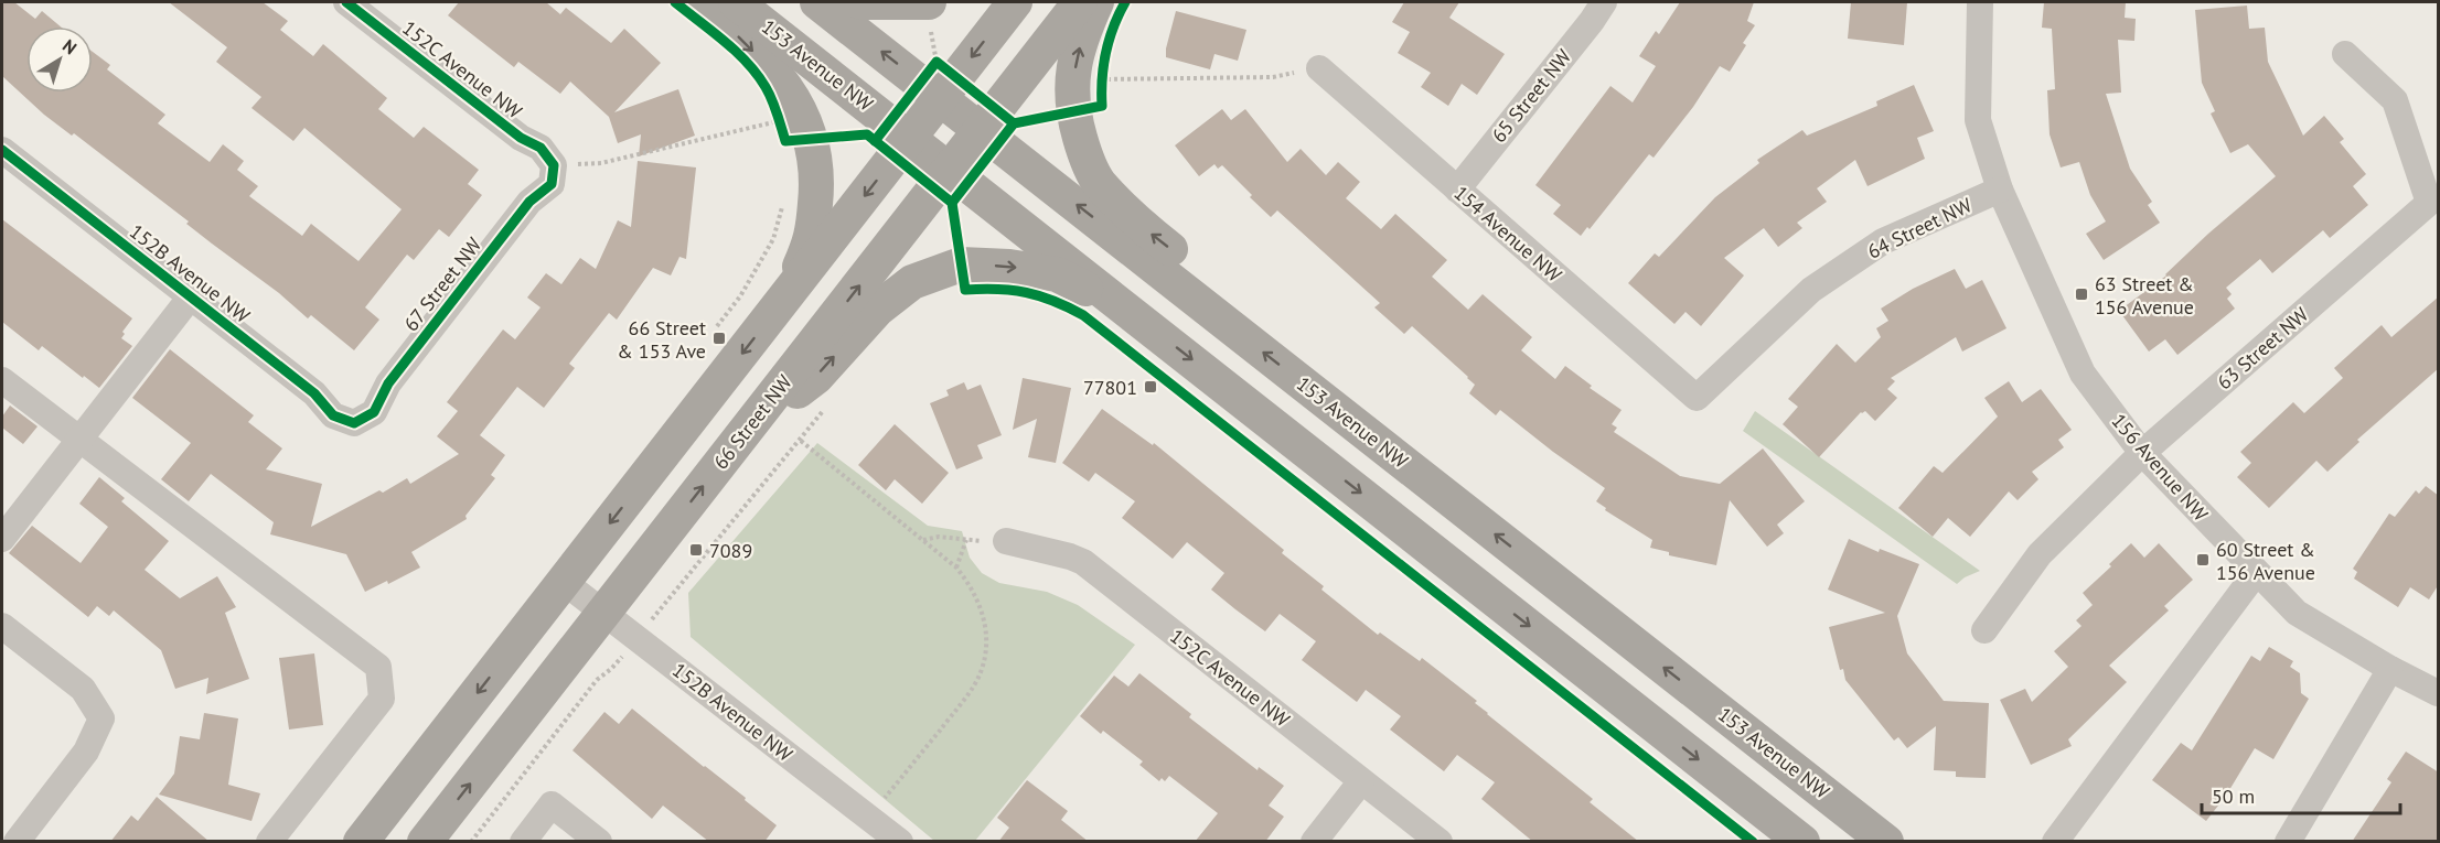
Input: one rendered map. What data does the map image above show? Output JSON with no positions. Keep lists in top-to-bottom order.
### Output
{
  "streets": {
    "main road": ["153 Avenue NW", "66 Street NW"],
    "street": [
      "152C Avenue NW",
      "65 Street NW",
      "64 Street NW",
      "154 Avenue NW",
      "152B Avenue NW",
      "67 Street NW",
      "63 Street NW",
      "156 Avenue NW"
    ]
  },
  "crossings": [
    ["153 Avenue NW", "66 Street NW"],
    ["152C Avenue NW", "67 Street NW"],
    ["65 Street NW", "154 Avenue NW"],
    ["64 Street NW", "154 Avenue NW"],
    ["64 Street NW", "156 Avenue NW"],
    ["152B Avenue NW", "67 Street NW"],
    ["152B Avenue NW", "66 Street NW"],
    ["63 Street NW", "156 Avenue NW"]
  ],
  "places": {
    "transit": [
      "63 Street & 156 Avenue",
      "66 Street & 153 Ave",
      "77801",
      "7089",
      "60 Street & 156 Avenue"
    ]
  },
  "scale_bar": "50 m",
  "north": "top right"
}
